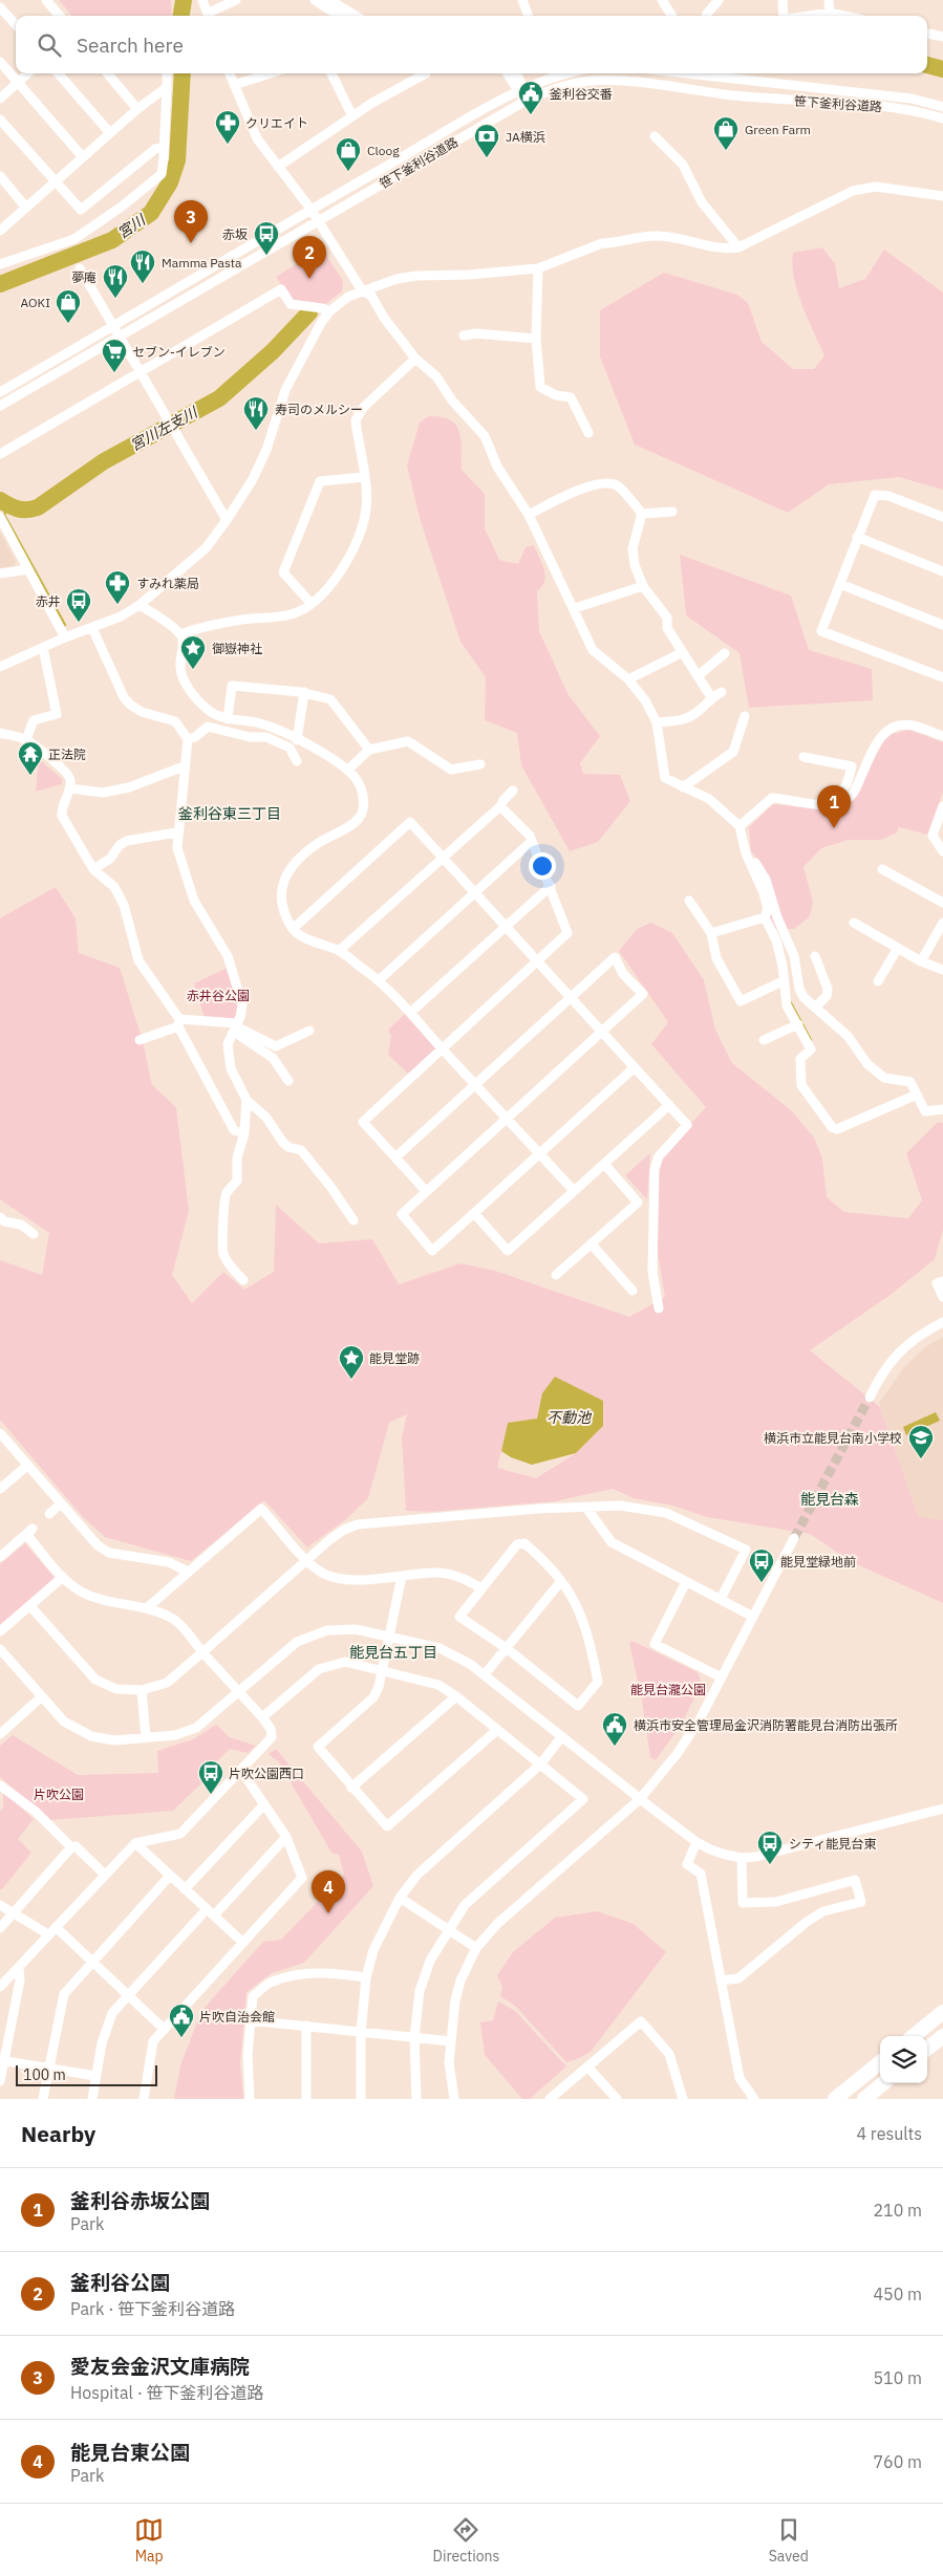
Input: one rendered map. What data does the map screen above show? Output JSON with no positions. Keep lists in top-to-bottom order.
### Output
{
  "streets": {
    "street": ["笹下釜利谷道路"]
  },
  "districts": ["釜利谷東三丁目", "能見台森", "能見台五丁目"],
  "water": ["宮川", "宮川左支川", "不動池"],
  "parks": ["赤井谷公園", "能見台瀧公園", "片吹公園"],
  "places": {
    "public building": ["釜利谷交番", "横浜市安全管理局金沢消防署能見台消防出張所", "片吹自治会館"],
    "pharmacy": ["クリエイト", "すみれ薬局"],
    "shop": ["Green Farm", "Cloog", "AOKI"],
    "bank": ["JA横浜"],
    "bus stop": [
      "赤坂",
      "赤井",
      "能見堂緑地前",
      "片吹公園西口",
      "シティ能見台東"
    ],
    "restaurant": ["Mamma Pasta", "夢庵", "寿司のメルシー"],
    "supermarket": ["セブン-イレブン"],
    "place": ["御嶽神社", "能見堂跡"],
    "temple": ["正法院"],
    "school or university": ["横浜市立能見台南小学校"]
  },
  "scale_bar": "100 m",
  "page": {
    "search": "Search here",
    "pins": [
      "3",
      "2",
      "1",
      "4"
    ],
    "scale": "100 m",
    "heading": ["Nearby", "4 results"],
    "list": [
      {
        "mark": "1",
        "name": "釜利谷赤坂公園",
        "note": "Park",
        "value": "210 m"
      },
      {
        "mark": "2",
        "name": "釜利谷公園",
        "note": "Park · 笹下釜利谷道路",
        "value": "450 m"
      },
      {
        "mark": "3",
        "name": "愛友会金沢文庫病院",
        "note": "Hospital · 笹下釜利谷道路",
        "value": "510 m"
      },
      {
        "mark": "4",
        "name": "能見台東公園",
        "note": "Park",
        "value": "760 m"
      }
    ],
    "nav": ["Map", "Directions", "Saved"]
  }
}
